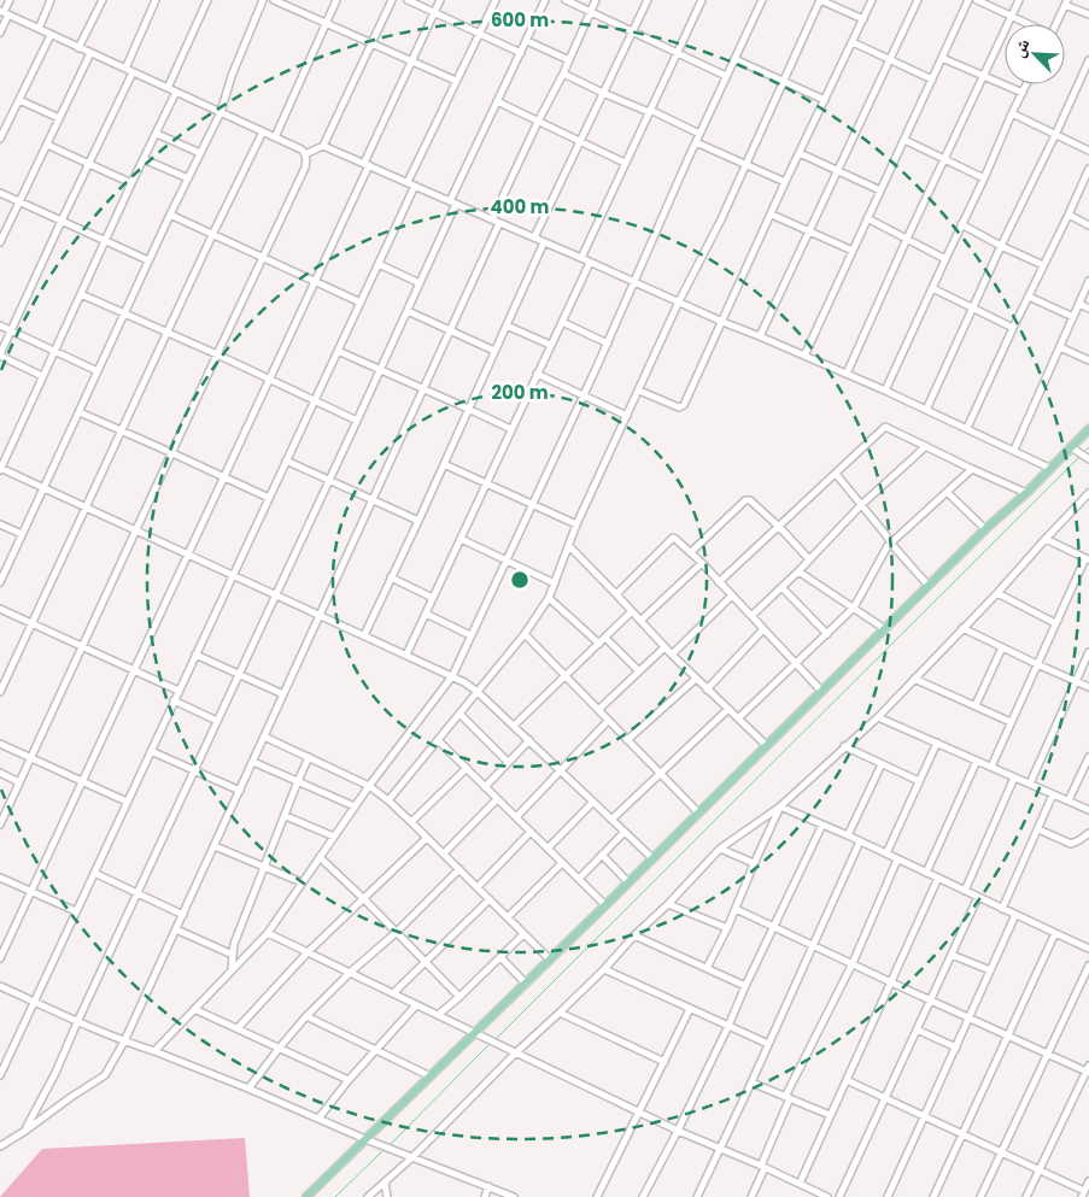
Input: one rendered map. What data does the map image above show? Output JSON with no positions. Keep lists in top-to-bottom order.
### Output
{
  "north": "top left",
  "rings": ["600 m", "400 m", "200 m"]
}
